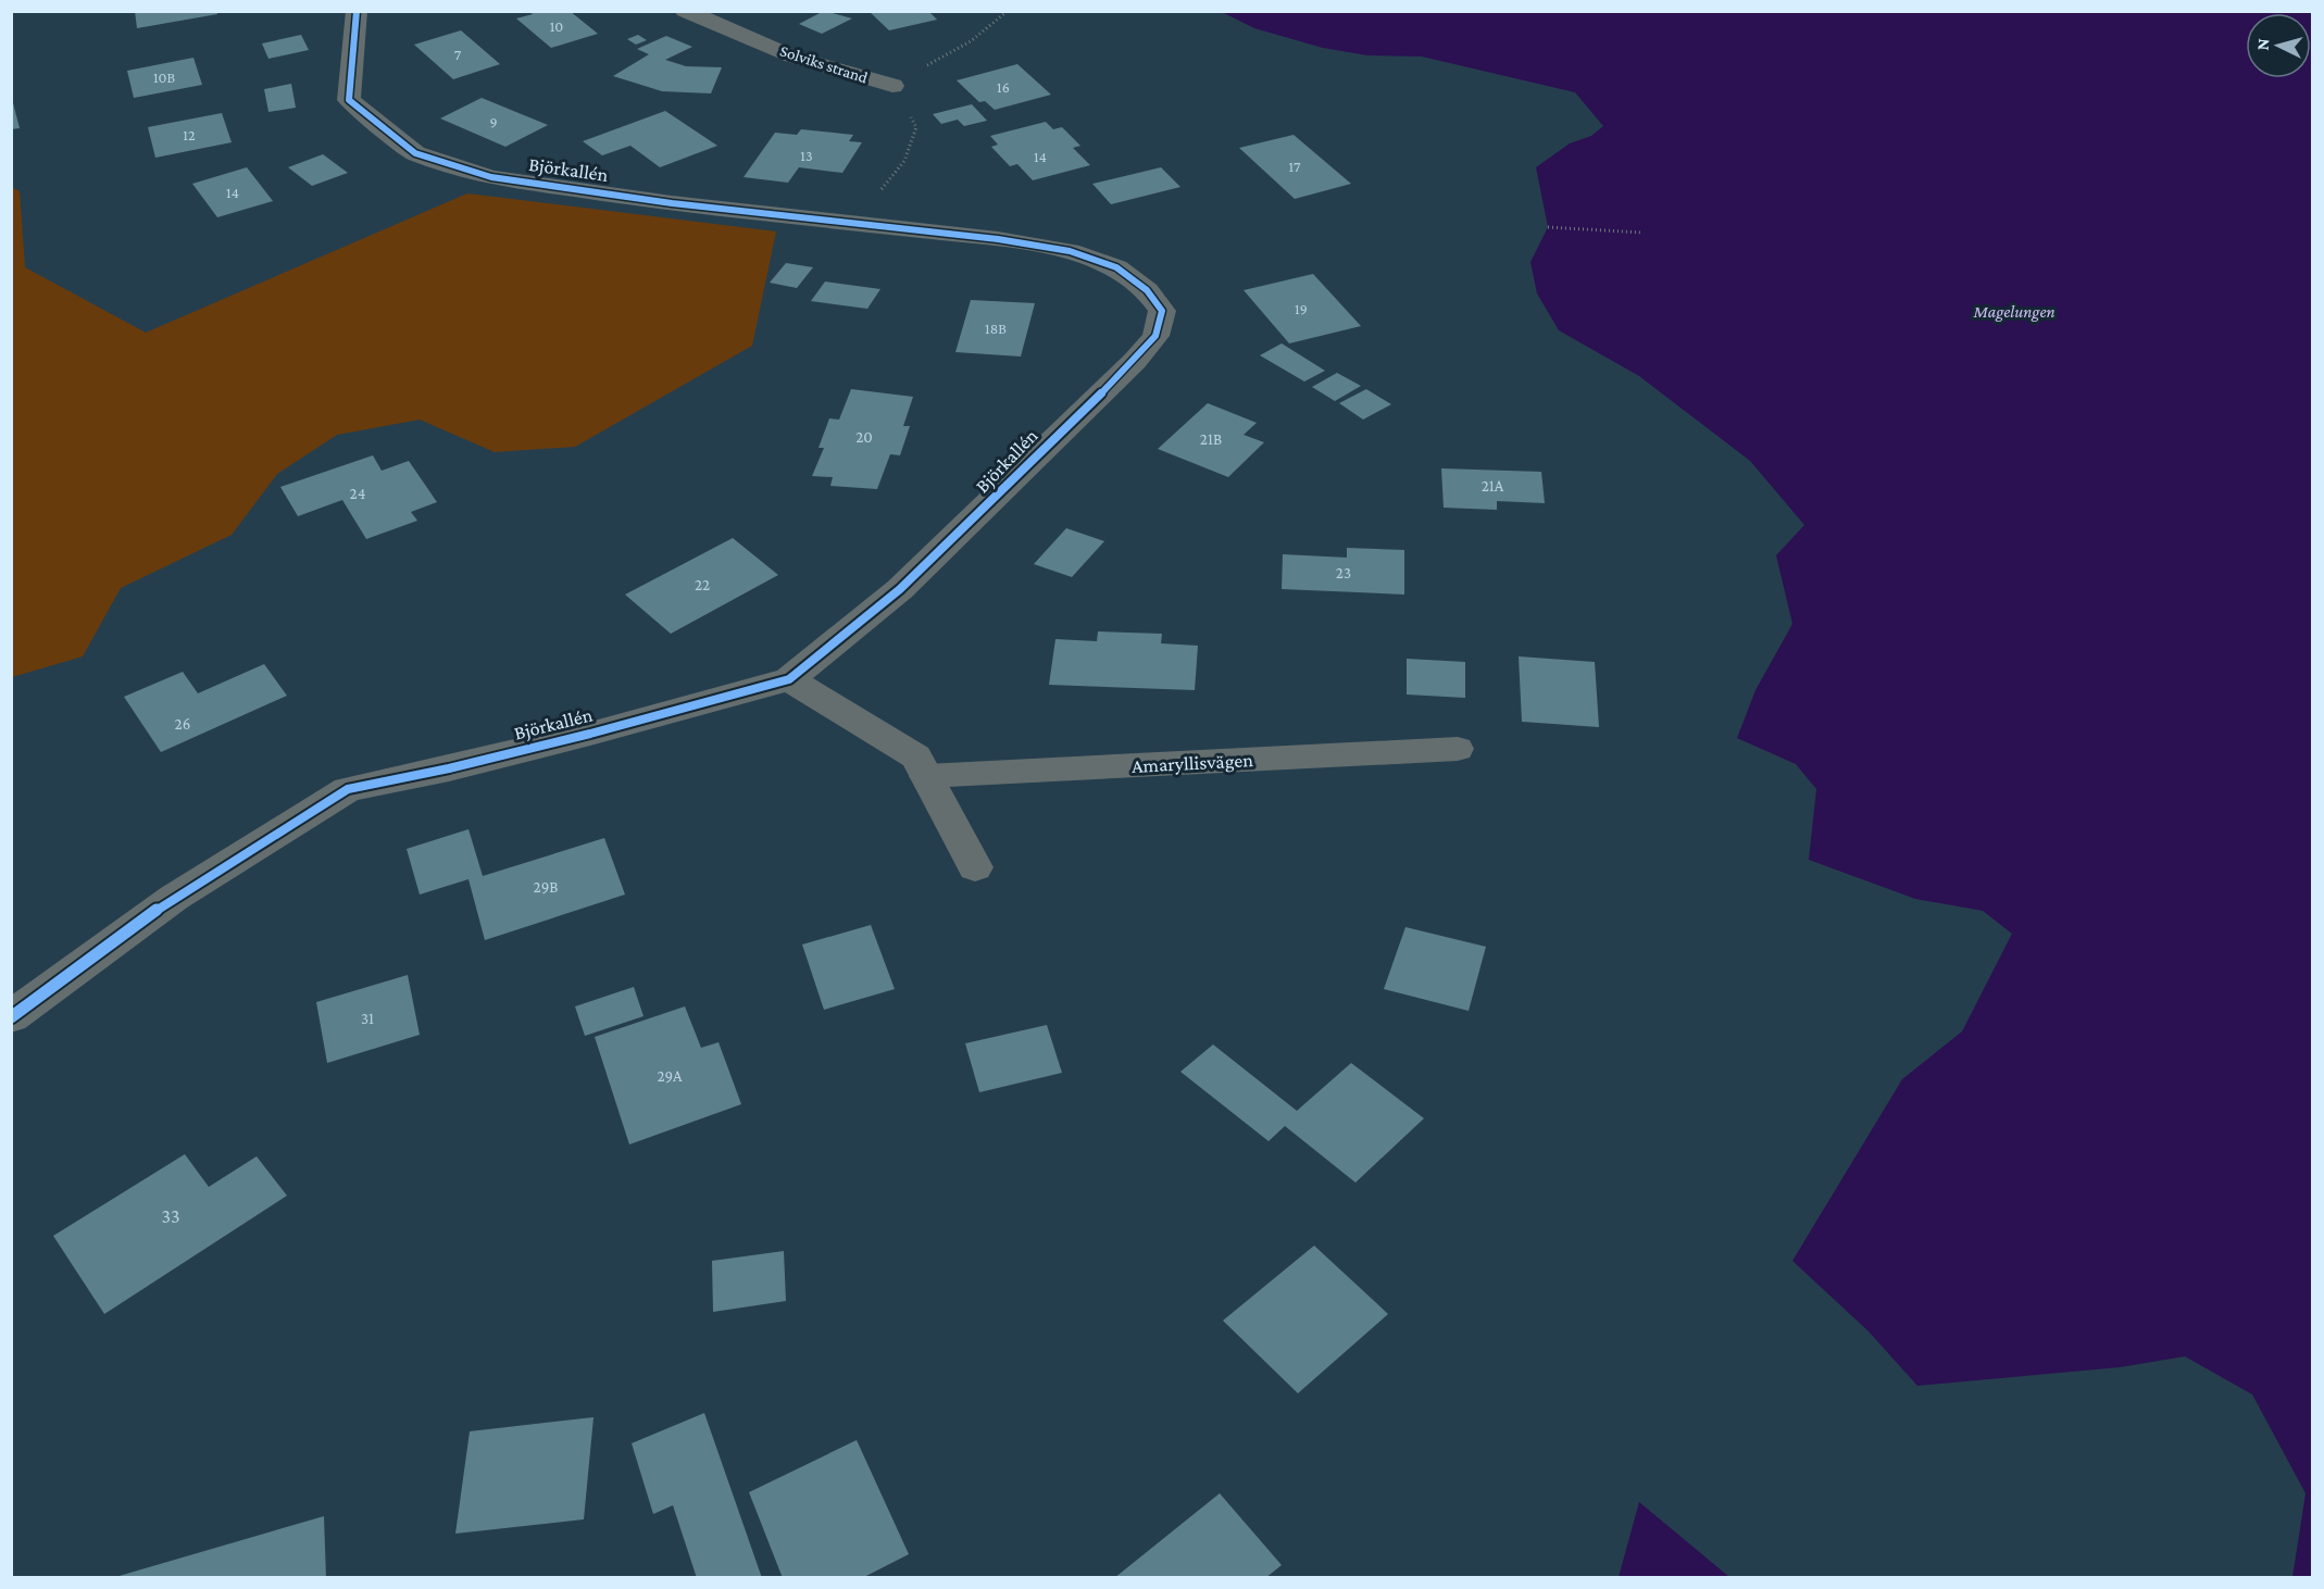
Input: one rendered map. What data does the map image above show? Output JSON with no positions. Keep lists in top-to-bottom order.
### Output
{
  "streets": {
    "street": ["Solviks strand", "Björkallén"],
    "lane": ["Amaryllisvägen"]
  },
  "water": ["Magelungen"],
  "house_numbers": [
    "10",
    "7",
    "10B",
    "16",
    "9",
    "12",
    "13",
    "14",
    "17",
    "14",
    "19",
    "18B",
    "20",
    "21B",
    "21A",
    "24",
    "23",
    "22",
    "26",
    "29B",
    "31",
    "29A",
    "33"
  ],
  "north": "left"
}
